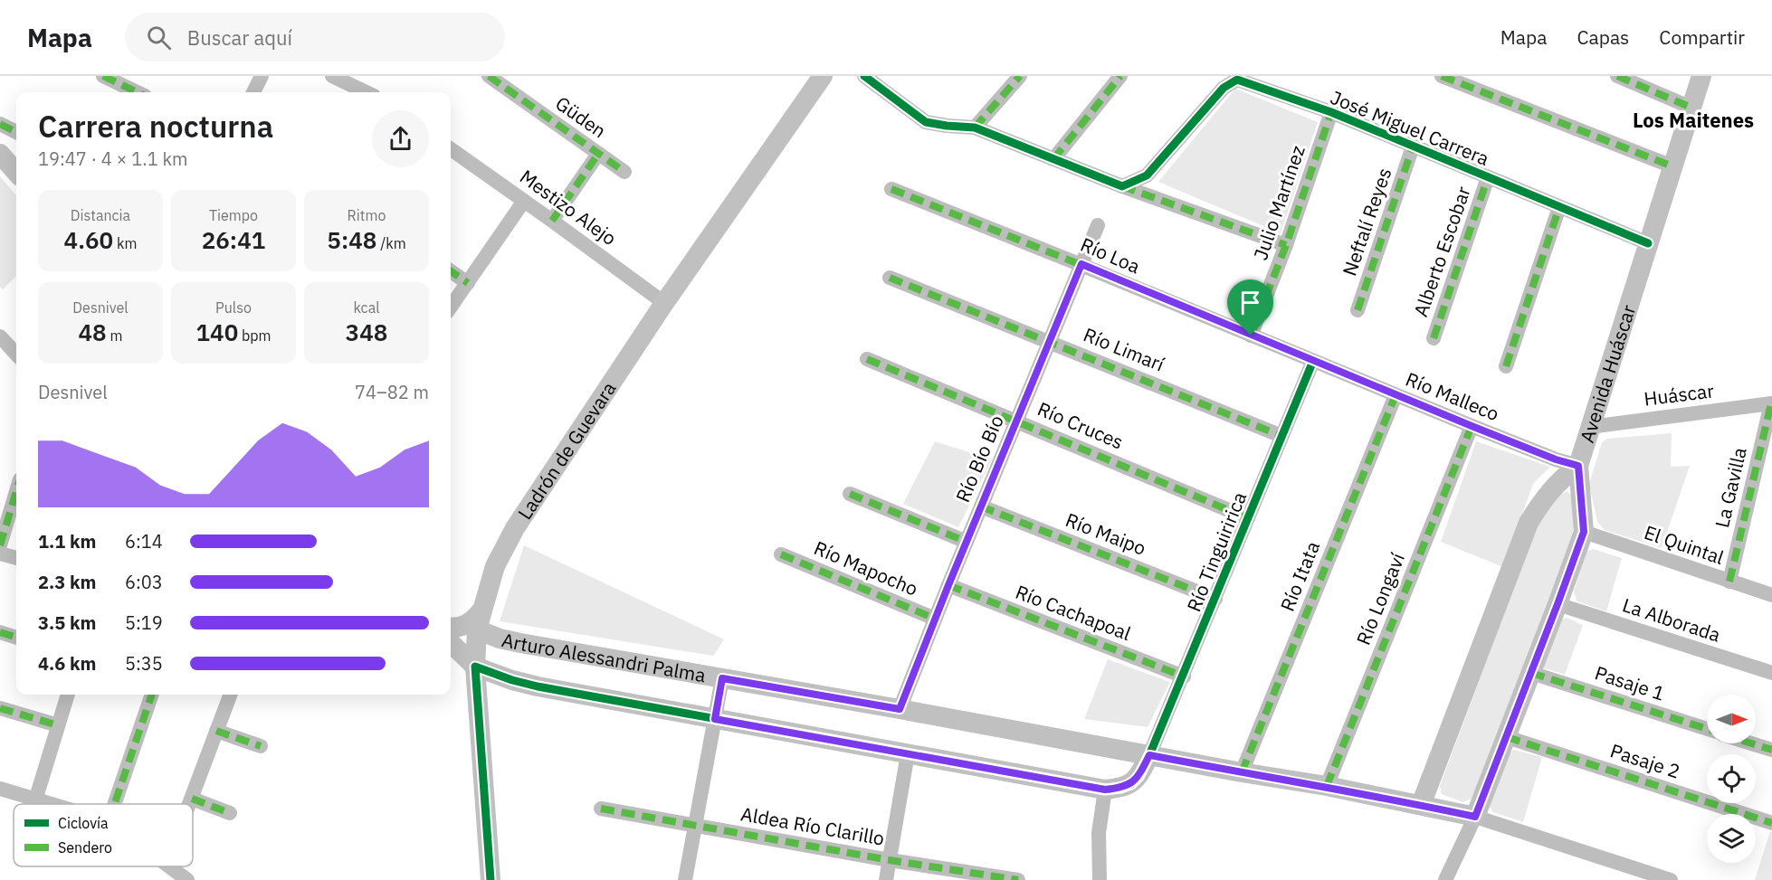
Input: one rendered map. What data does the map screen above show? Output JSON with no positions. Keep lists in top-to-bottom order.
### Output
{
  "streets": {
    "street": [
      "Güden",
      "José Miguel Carrera",
      "Julio Martínez",
      "Mestizo Alejo",
      "Neftalí Reyes",
      "Alberto Escobar",
      "Río Loa",
      "Río Limarí",
      "Avenida Huáscar",
      "Huáscar",
      "Río Malleco",
      "Río Cruces",
      "Ladrón de Guevara",
      "Río Bío Bío",
      "La Gavilla",
      "Río Maipo",
      "El Quintal",
      "Río Tinguiririca",
      "Río Mapocho",
      "Río Itata",
      "Río Longaví",
      "Río Cachapoal",
      "La Alborada",
      "Arturo Alessandri Palma",
      "Pasaje 1",
      "Pasaje 2",
      "Aldea Río Clarillo"
    ]
  },
  "crossings": [
    ["José Miguel Carrera", "Julio Martínez"],
    ["José Miguel Carrera", "Neftalí Reyes"],
    ["José Miguel Carrera", "Alberto Escobar"],
    ["José Miguel Carrera", "Avenida Huáscar"],
    ["Julio Martínez", "Río Loa"],
    ["Mestizo Alejo", "Ladrón de Guevara"],
    ["Río Loa", "Río Malleco"],
    ["Río Loa", "Río Bío Bío"],
    ["Río Loa", "Río Tinguiririca"],
    ["Río Limarí", "Río Bío Bío"],
    ["Río Limarí", "Río Tinguiririca"],
    ["Avenida Huáscar", "Huáscar"],
    ["Avenida Huáscar", "Río Malleco"],
    ["Avenida Huáscar", "Arturo Alessandri Palma"],
    ["Huáscar", "La Gavilla"],
    ["Río Malleco", "Río Tinguiririca"],
    ["Río Malleco", "Río Itata"],
    ["Río Malleco", "Río Longaví"],
    ["Río Cruces", "Río Bío Bío"],
    ["Río Cruces", "Río Tinguiririca"],
    ["Ladrón de Guevara", "Arturo Alessandri Palma"],
    ["Río Bío Bío", "Río Maipo"],
    ["Río Bío Bío", "Río Mapocho"],
    ["Río Bío Bío", "Río Cachapoal"],
    ["Río Bío Bío", "Arturo Alessandri Palma"],
    ["La Gavilla", "El Quintal"],
    ["Río Maipo", "Río Tinguiririca"],
    ["Río Tinguiririca", "Río Cachapoal"],
    ["Río Tinguiririca", "Arturo Alessandri Palma"],
    ["Río Itata", "Arturo Alessandri Palma"],
    ["Río Longaví", "Arturo Alessandri Palma"]
  ],
  "districts": ["Los Maitenes"],
  "legend": ["Ciclovía", "Sendero"],
  "north": "right",
  "page": {
    "header": "Mapa",
    "search": "Buscar aquí",
    "nav": ["Mapa", "Capas", "Compartir"],
    "heading": ["Carrera nocturna", "19:47 · 4 × 1.1 km"],
    "stats": [
      ["Distancia", "4.60 km"],
      ["Tiempo", "26:41"],
      ["Ritmo", "5:48 /km"],
      ["Desnivel", "48 m"],
      ["Pulso", "140 bpm"],
      ["kcal", "348"]
    ],
    "chart": ["Desnivel", "74–82 m"],
    "list": [
      {
        "name": "1.1 km",
        "note": "6:14"
      },
      {
        "name": "2.3 km",
        "note": "6:03"
      },
      {
        "name": "3.5 km",
        "note": "5:19"
      },
      {
        "name": "4.6 km",
        "note": "5:35"
      }
    ]
  }
}
